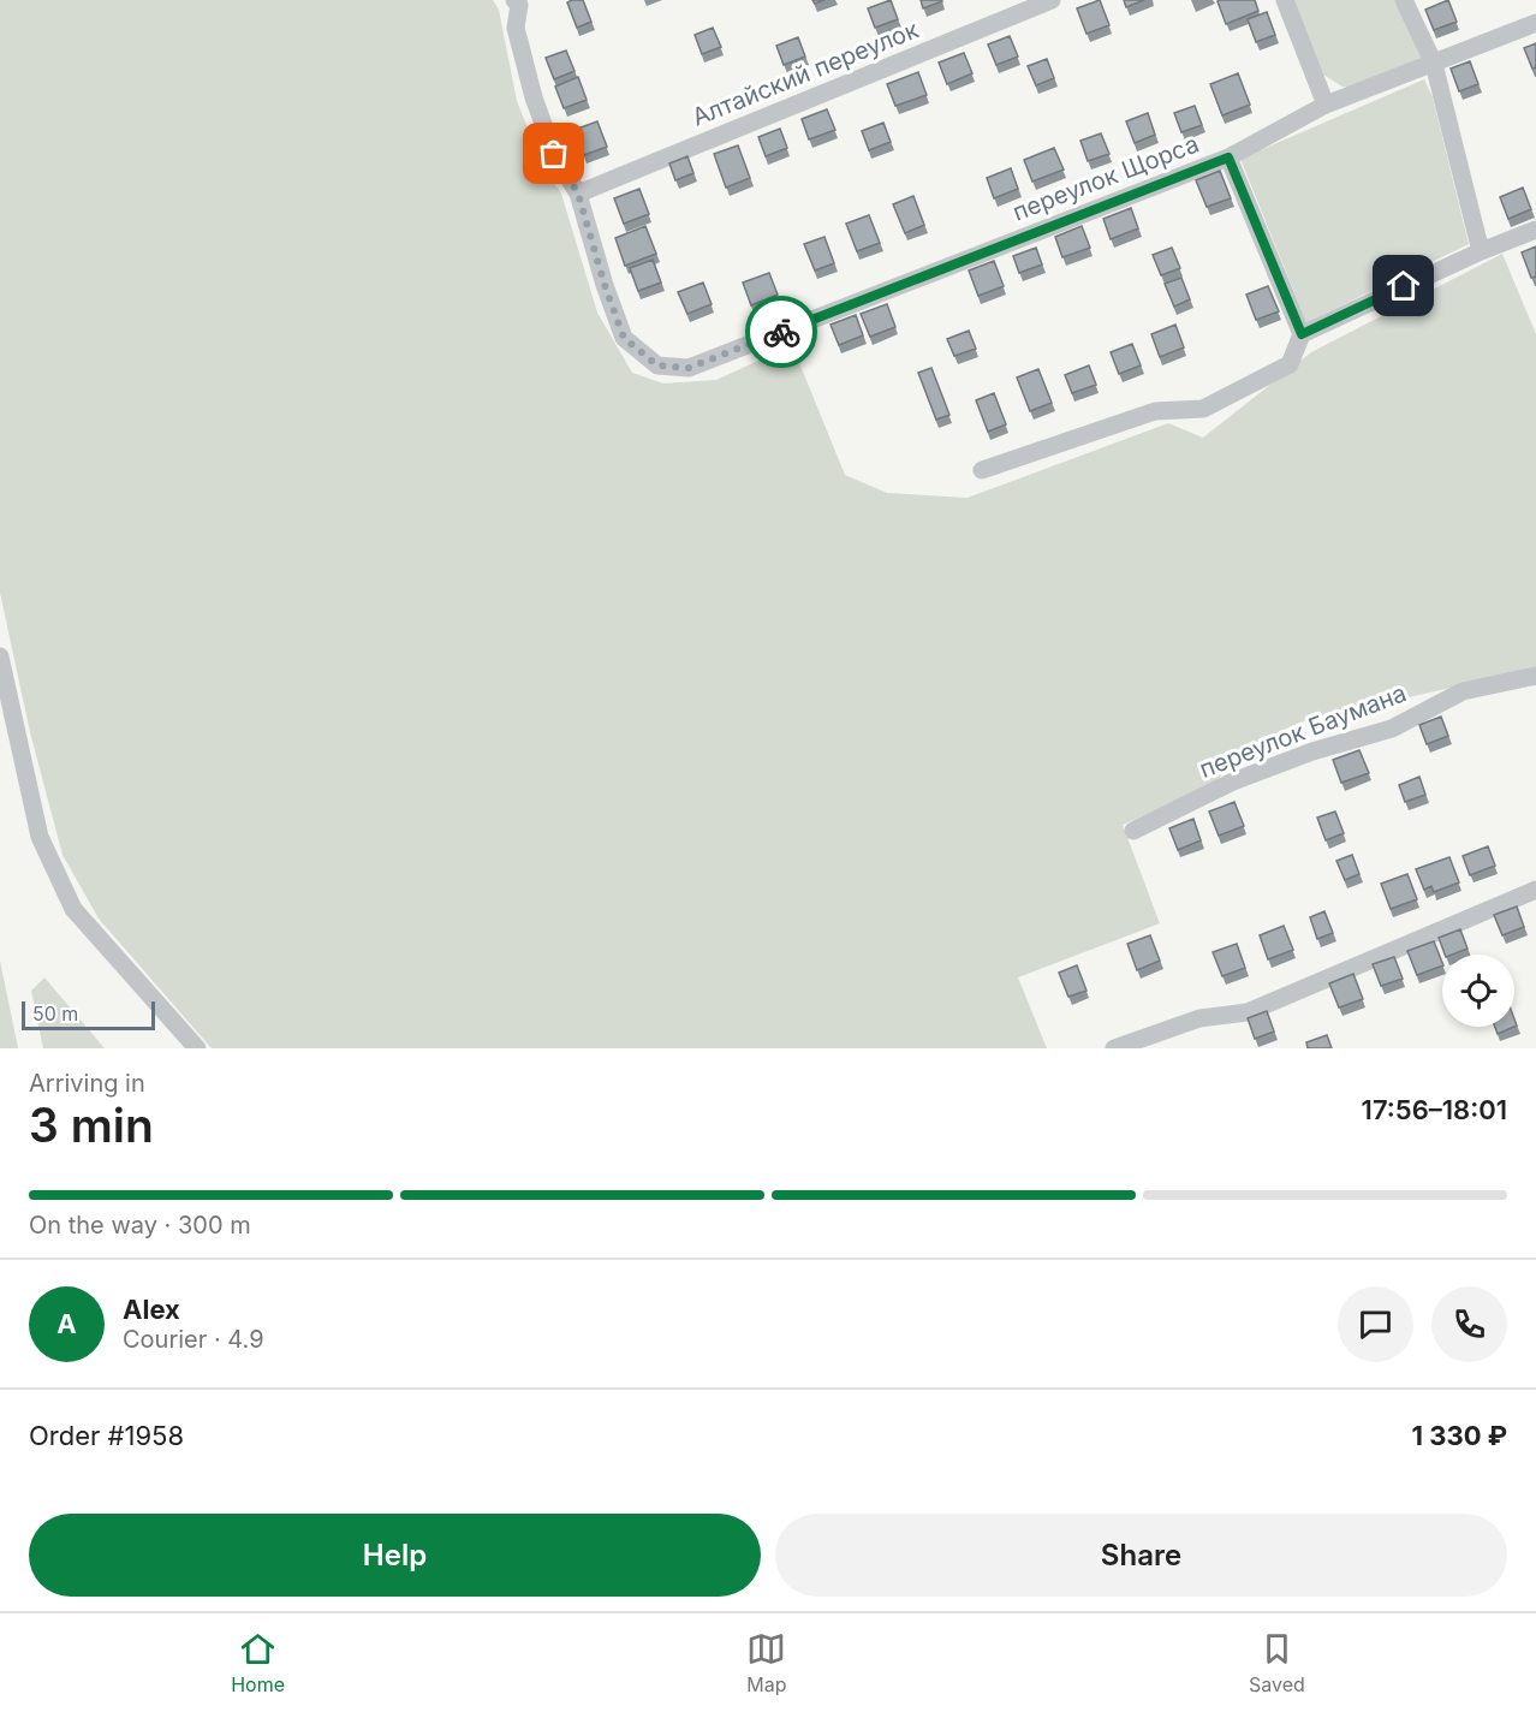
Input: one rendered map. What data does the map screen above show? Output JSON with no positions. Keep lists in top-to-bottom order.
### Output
{
  "streets": {
    "street": ["Алтайский переулок", "переулок Щорса", "переулок Баумана"]
  },
  "crossings": [
    ["Алтайский переулок", "переулок Щорса"]
  ],
  "scale_bar": "50 m",
  "page": {
    "scale": "50 m",
    "heading": ["3 min", "Arriving in", "17:56–18:01"],
    "panel": [
      "Alex",
      "Courier · 4.9",
      "Order #1958",
      "1 330 ₽"
    ],
    "bar": "On the way · 300 m",
    "round": "A",
    "buttons": ["Help", "Share"],
    "tabs": ["Home", "Map", "Saved"]
  }
}
